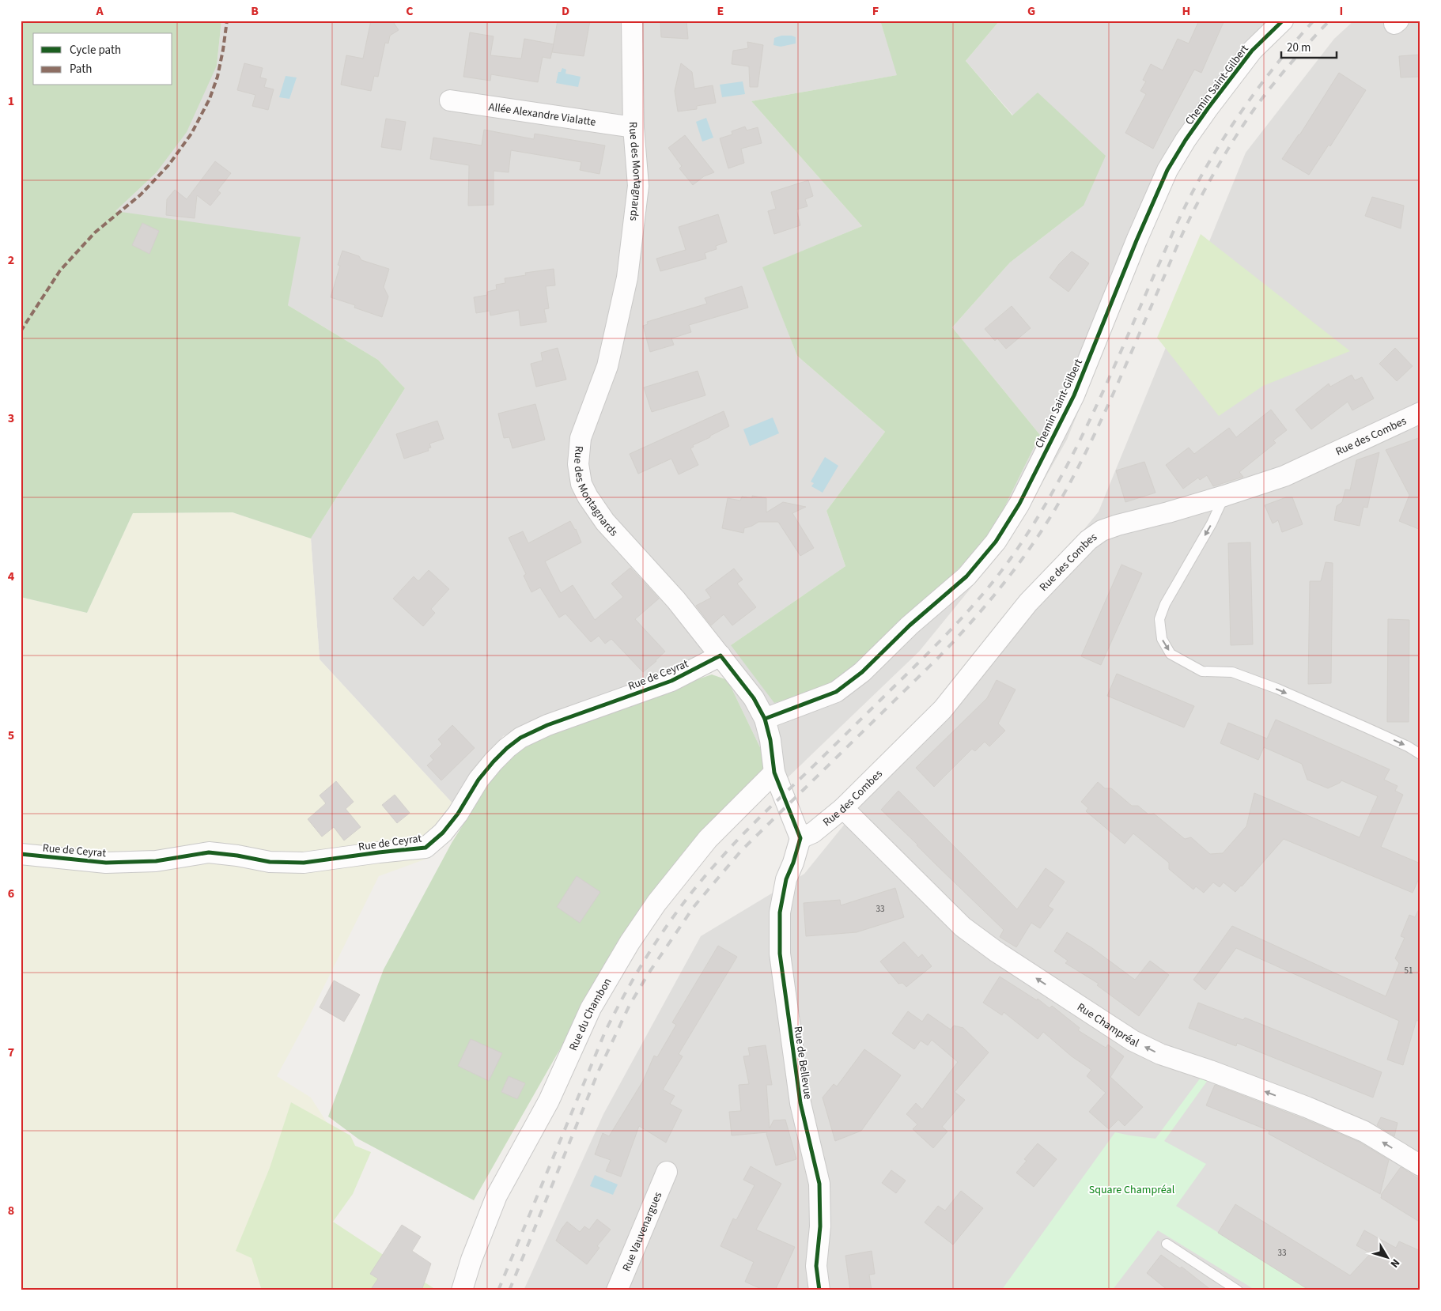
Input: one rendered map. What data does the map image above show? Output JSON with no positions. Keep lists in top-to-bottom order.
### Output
{
  "streets": {
    "street": [
      "Chemin Saint-Gilbert",
      "Allée Alexandre Vialatte",
      "Rue des Montagnards",
      "Rue des Combes",
      "Rue de Ceyrat",
      "Rue du Chambon",
      "Rue Champréal",
      "Rue de Bellevue",
      "Rue Vauvenargues"
    ]
  },
  "crossings": [
    ["Chemin Saint-Gilbert", "Rue des Montagnards"],
    ["Allée Alexandre Vialatte", "Rue des Montagnards"],
    ["Rue des Montagnards", "Rue des Combes"],
    ["Rue des Montagnards", "Rue de Ceyrat"],
    ["Rue des Montagnards", "Rue du Chambon"],
    ["Rue des Montagnards", "Rue de Bellevue"],
    ["Rue des Combes", "Rue Champréal"],
    ["Rue des Combes", "Rue de Bellevue"]
  ],
  "one_way": ["Rue Champréal"],
  "parks": ["Square Champréal"],
  "house_numbers": ["33", "51", "33"],
  "legend": ["Cycle path", "Path"],
  "scale_bar": "20 m",
  "north": "bottom right",
  "grid": {
    "columns": [
      "A",
      "B",
      "C",
      "D",
      "E",
      "F",
      "G",
      "H",
      "I"
    ],
    "rows": [
      "1",
      "2",
      "3",
      "4",
      "5",
      "6",
      "7",
      "8"
    ]
  }
}
